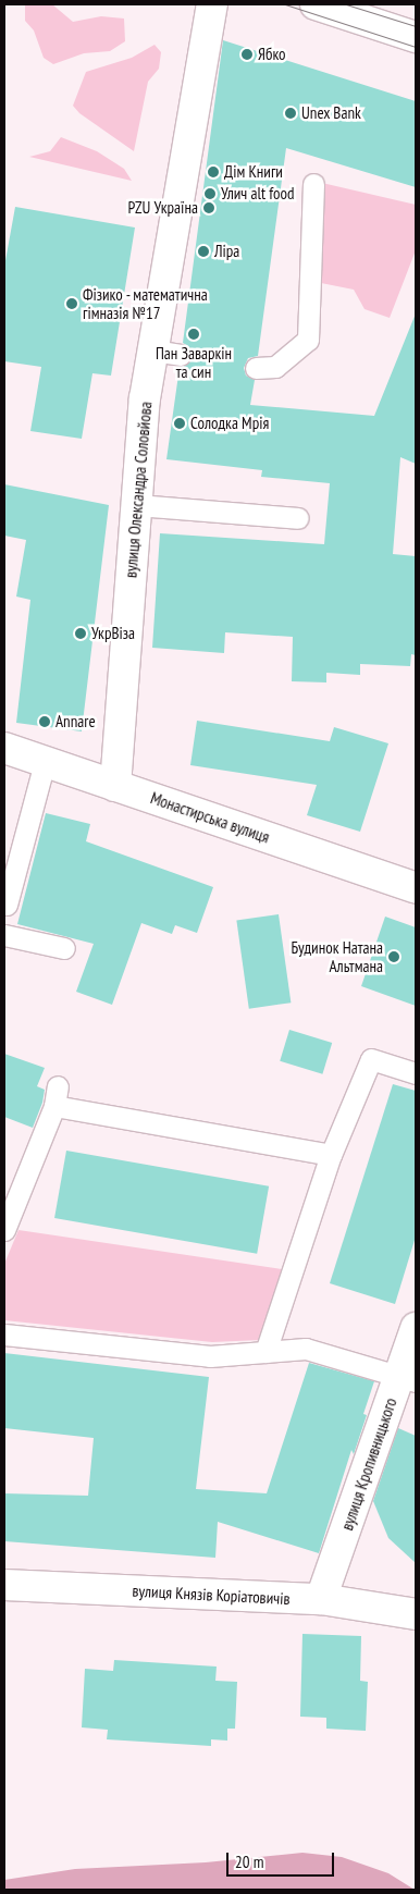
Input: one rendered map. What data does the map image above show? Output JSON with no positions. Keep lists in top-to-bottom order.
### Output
{
  "streets": {
    "street": [
      "вулиця Олександра Соловйова",
      "Монастирська вулиця",
      "вулиця Кропивницького",
      "вулиця Князів Коріатовичів"
    ]
  },
  "crossings": [
    ["вулиця Олександра Соловйова", "Монастирська вулиця"],
    ["вулиця Кропивницького", "вулиця Князів Коріатовичів"]
  ],
  "places": [
    "Ябко",
    "Unex Bank",
    "Дім Книги",
    "Улич alt food",
    "PZU Україна",
    "Ліра",
    "Фізико - математична гімназія №17",
    "Пан Заваркін та син",
    "Солодка Мрія",
    "УкрВіза",
    "Annare",
    "Будинок Натана Альтмана"
  ],
  "scale_bar": "20 m"
}
